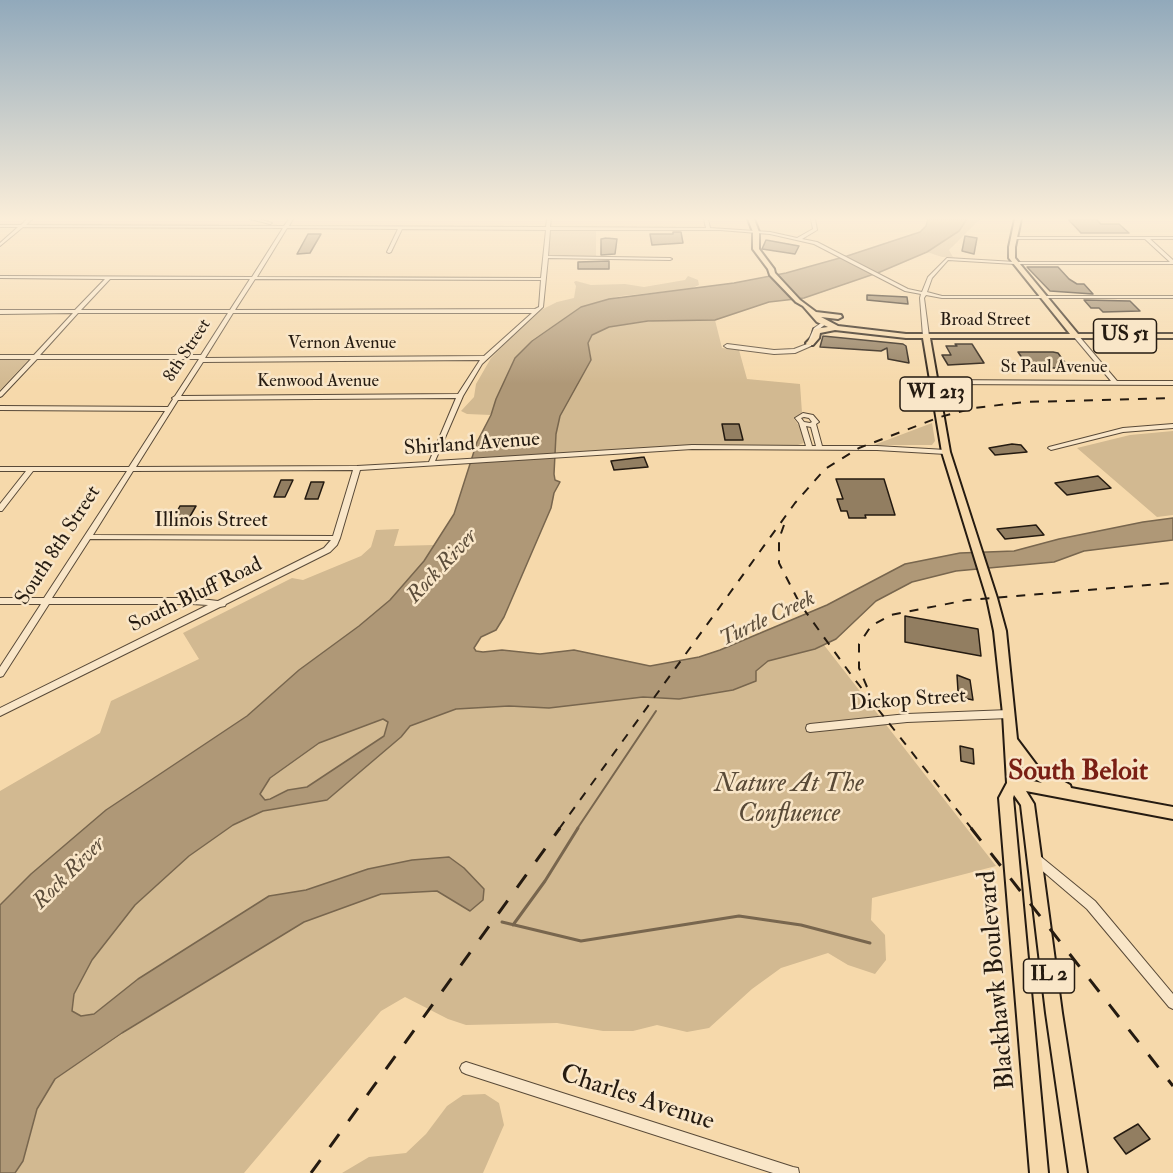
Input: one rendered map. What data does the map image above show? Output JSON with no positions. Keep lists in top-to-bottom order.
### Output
{
  "streets": {
    "main road": [
      "Broad Street",
      "US 51",
      "WI 213",
      "IL 2",
      "Blackhawk Boulevard"
    ],
    "street": [
      "Vernon Avenue",
      "8th Street",
      "St Paul Avenue",
      "Kenwood Avenue",
      "Shirland Avenue",
      "Illinois Street",
      "South 8th Street",
      "South Bluff Road",
      "Dickop Street",
      "Charles Avenue"
    ]
  },
  "crossings": [
    ["Broad Street", "US 51"],
    ["Broad Street", "WI 213"],
    ["Vernon Avenue", "8th Street"],
    ["8th Street", "Kenwood Avenue"],
    ["8th Street", "Shirland Avenue"],
    ["8th Street", "South 8th Street"],
    ["St Paul Avenue", "WI 213"],
    ["WI 213", "Shirland Avenue"],
    ["WI 213", "Blackhawk Boulevard"],
    ["Shirland Avenue", "South 8th Street"],
    ["Illinois Street", "South 8th Street"],
    ["Illinois Street", "South Bluff Road"],
    ["Dickop Street", "Blackhawk Boulevard"]
  ],
  "districts": ["South Beloit"],
  "water": ["Rock River", "Turtle Creek"],
  "parks": ["Nature At The Confluence"]
}
